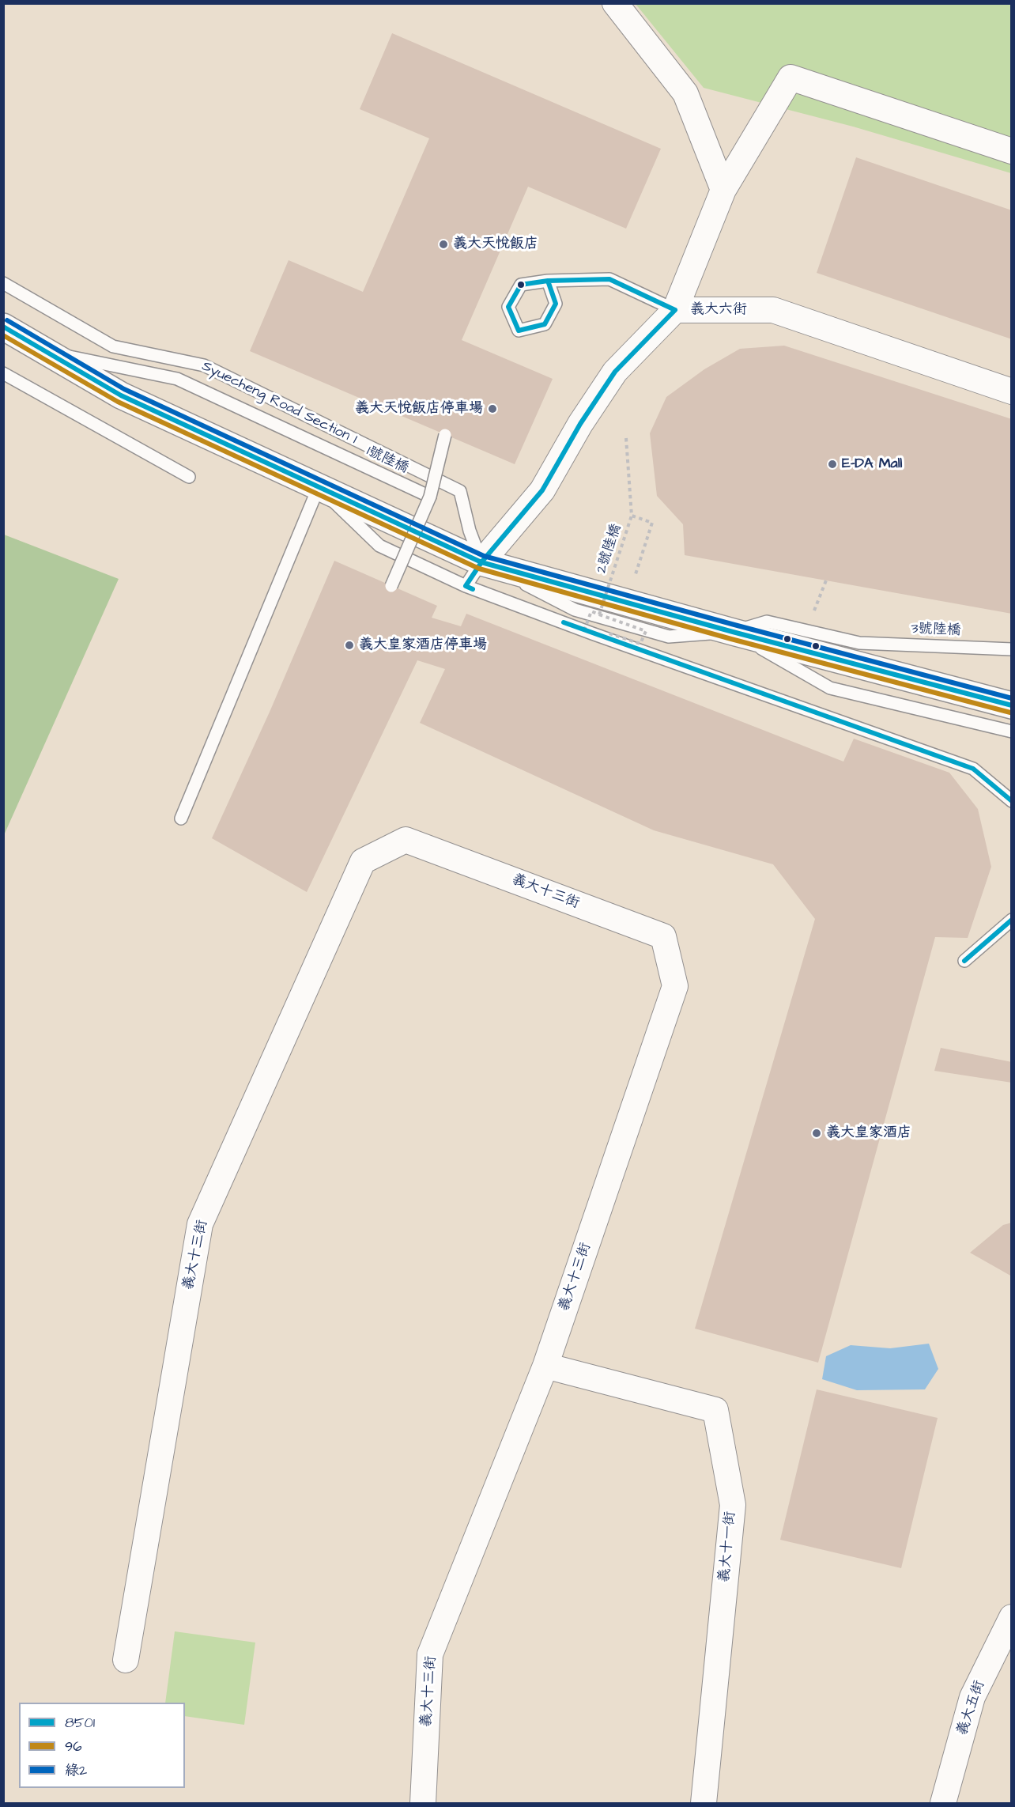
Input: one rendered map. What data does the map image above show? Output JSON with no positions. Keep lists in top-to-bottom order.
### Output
{
  "streets": {
    "street": [
      "義大六街",
      "義大十三街",
      "義大十一街",
      "義大五街"
    ],
    "lane": ["Syuecheng Road Section 1", "1號陸橋", "3號陸橋"],
    "path": ["2號陸橋"]
  },
  "crossings": [
    ["義大六街", "Syuecheng Road Section 1"],
    ["義大十三街", "義大十一街"]
  ],
  "places": [
    "義大天悅飯店",
    "義大天悅飯店停車場",
    "E-DA Mall",
    "義大皇家酒店停車場",
    "義大皇家酒店"
  ],
  "lines": ["transit line 8501", "transit line 綠2", "transit line 96"],
  "legend": ["8501", "96", "綠2"]
}
